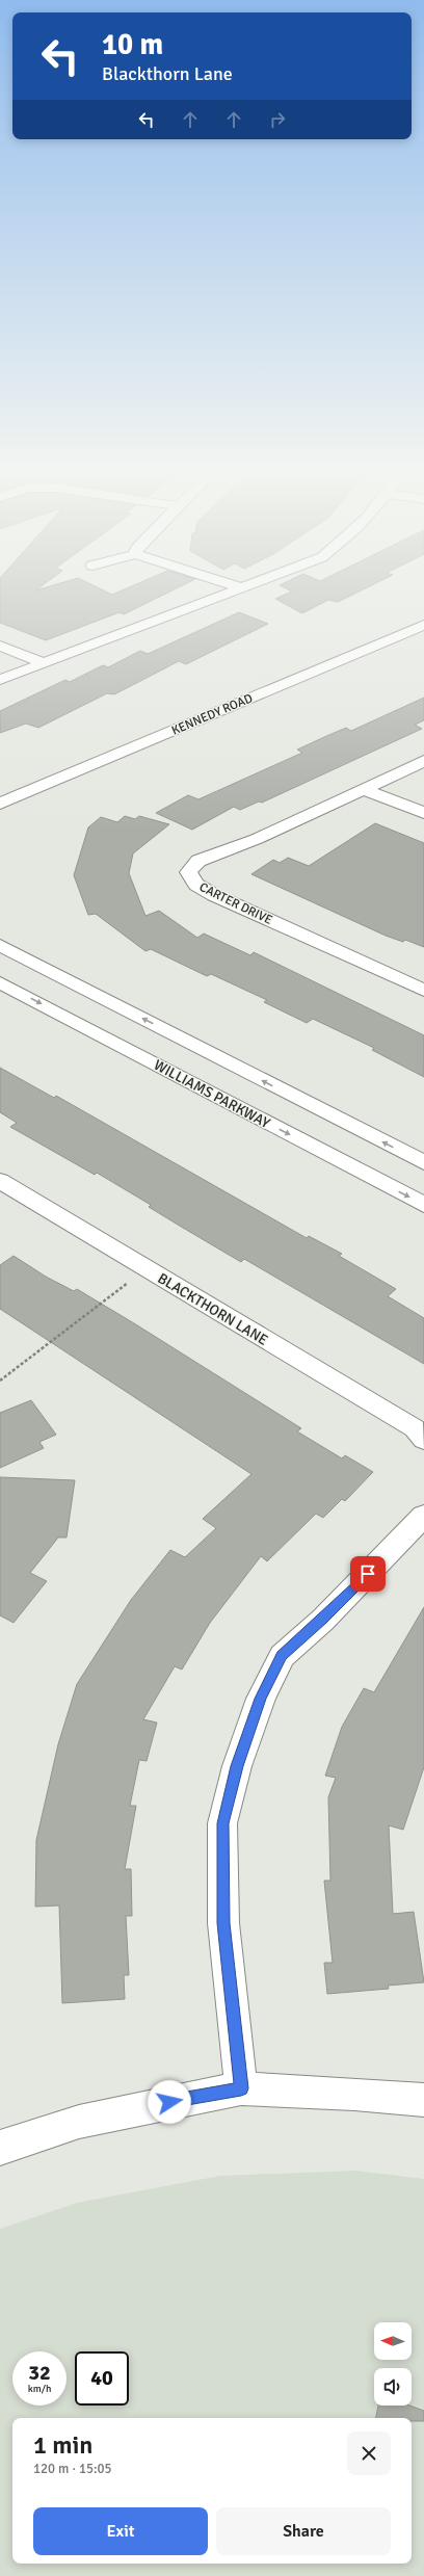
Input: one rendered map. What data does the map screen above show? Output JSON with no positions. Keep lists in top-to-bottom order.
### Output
{
  "streets": {
    "street": [
      "KENNEDY ROAD",
      "CARTER DRIVE",
      "WILLIAMS PARKWAY",
      "BLACKTHORN LANE"
    ]
  },
  "north": "left",
  "page": {
    "turn": ["10 m", "Blackthorn Lane"],
    "speed": "32 km/h",
    "limit": "40",
    "heading": ["1 min", "120 m · 15:05"],
    "buttons": ["Exit", "Share"]
  }
}
